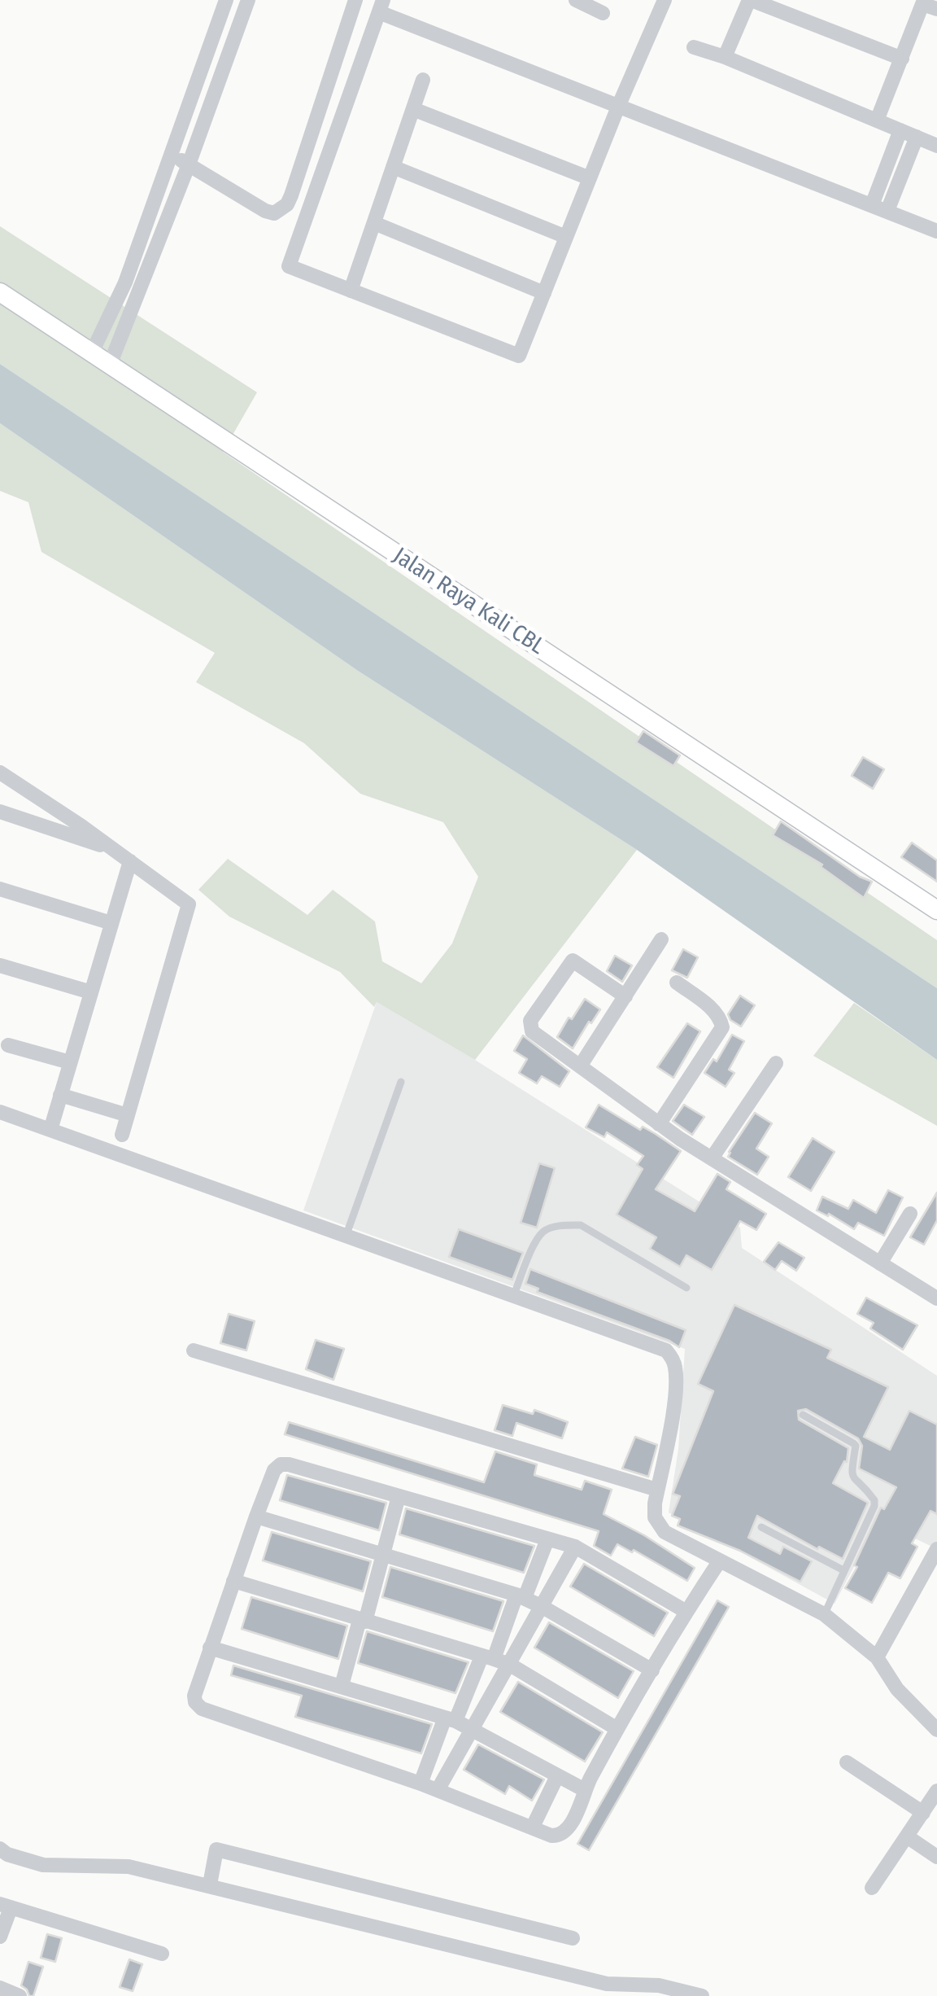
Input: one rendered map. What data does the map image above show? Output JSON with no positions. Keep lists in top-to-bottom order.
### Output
{
  "streets": {
    "main road": ["Jalan Raya Kali CBL"]
  }
}
